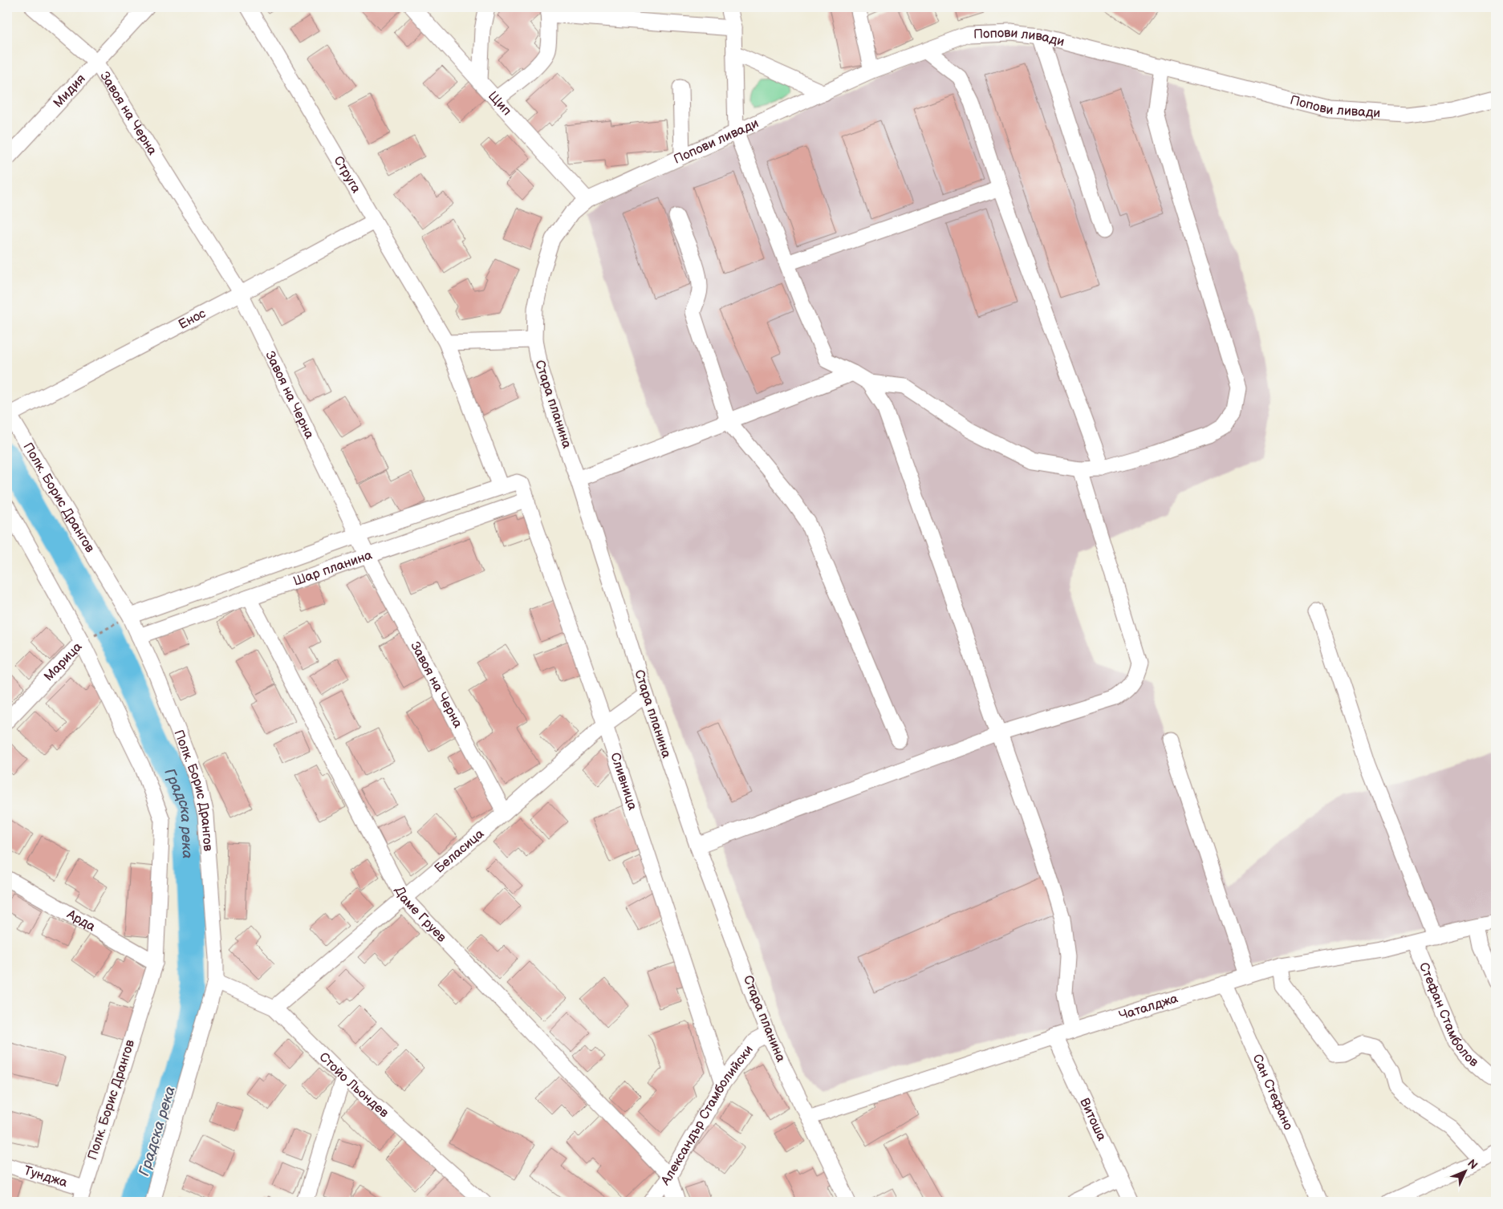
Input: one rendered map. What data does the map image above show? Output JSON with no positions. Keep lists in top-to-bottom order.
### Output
{
  "streets": {
    "street": [
      "Попови ливади",
      "Мидия",
      "Щип",
      "Завоя на Черна",
      "Струга",
      "Енос",
      "Стара планина",
      "Полк. Борис Дрангов",
      "Шар планина",
      "Марица",
      "Сливница",
      "Беласица",
      "Даме Груев",
      "Арда",
      "Чаталджа",
      "Стефан Стамболов",
      "Стойо Льондев",
      "Сан Стефано",
      "Александър Стамболийски",
      "Витоша",
      "Тунджа"
    ]
  },
  "crossings": [
    ["Попови ливади", "Щип"],
    ["Попови ливади", "Стара планина"],
    ["Мидия", "Завоя на Черна"],
    ["Завоя на Черна", "Енос"],
    ["Завоя на Черна", "Шар планина"],
    ["Завоя на Черна", "Беласица"],
    ["Струга", "Енос"],
    ["Струга", "Шар планина"],
    ["Енос", "Полк. Борис Дрангов"],
    ["Стара планина", "Беласица"],
    ["Стара планина", "Чаталджа"],
    ["Стара планина", "Александър Стамболийски"],
    ["Полк. Борис Дрангов", "Шар планина"],
    ["Полк. Борис Дрангов", "Марица"],
    ["Полк. Борис Дрангов", "Арда"],
    ["Полк. Борис Дрангов", "Стойо Льондев"],
    ["Полк. Борис Дрангов", "Тунджа"],
    ["Шар планина", "Марица"],
    ["Шар планина", "Сливница"],
    ["Шар планина", "Даме Груев"],
    ["Сливница", "Беласица"],
    ["Сливница", "Александър Стамболийски"],
    ["Беласица", "Даме Груев"],
    ["Беласица", "Стойо Льондев"],
    ["Даме Груев", "Александър Стамболийски"],
    ["Чаталджа", "Стефан Стамболов"],
    ["Чаталджа", "Сан Стефано"],
    ["Чаталджа", "Витоша"]
  ],
  "water": ["Градска река"],
  "north": "top right"
}
